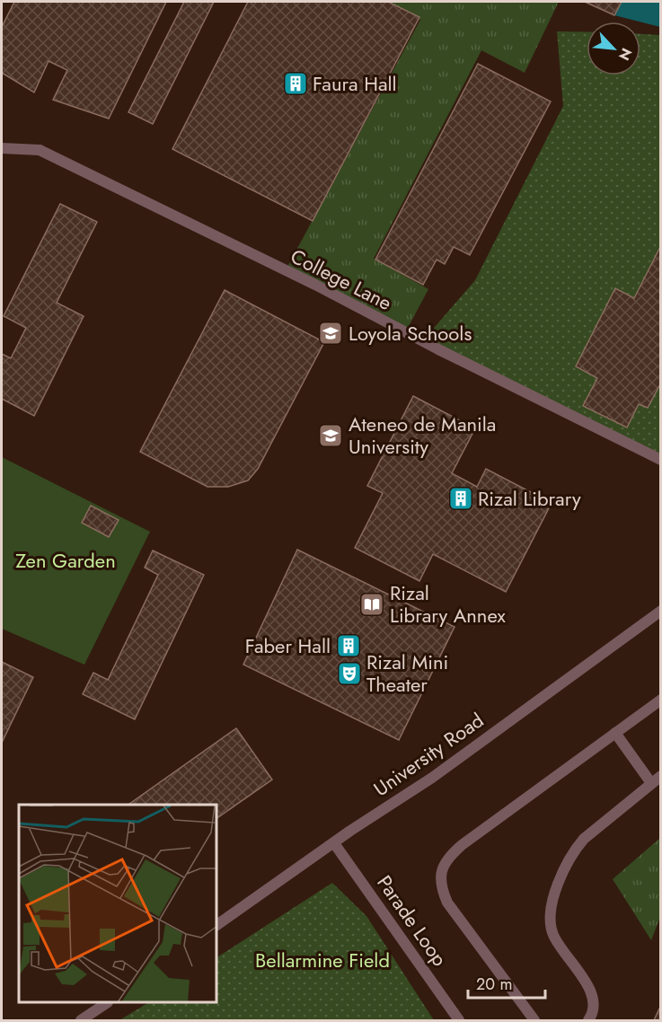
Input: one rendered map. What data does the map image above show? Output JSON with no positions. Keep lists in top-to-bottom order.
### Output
{
  "streets": {
    "street": ["College Lane", "University Road", "Parade Loop"]
  },
  "crossings": [
    ["University Road", "Parade Loop"]
  ],
  "parks": ["Zen Garden", "Bellarmine Field"],
  "places": {
    "building": ["Faura Hall", "Rizal Library", "Faber Hall"],
    "school or university": ["Loyola Schools", "Ateneo de Manila University"],
    "library": ["Rizal Library Annex"],
    "theatre": ["Rizal Mini Theater"]
  },
  "scale_bar": "20 m",
  "north": "bottom right"
}
